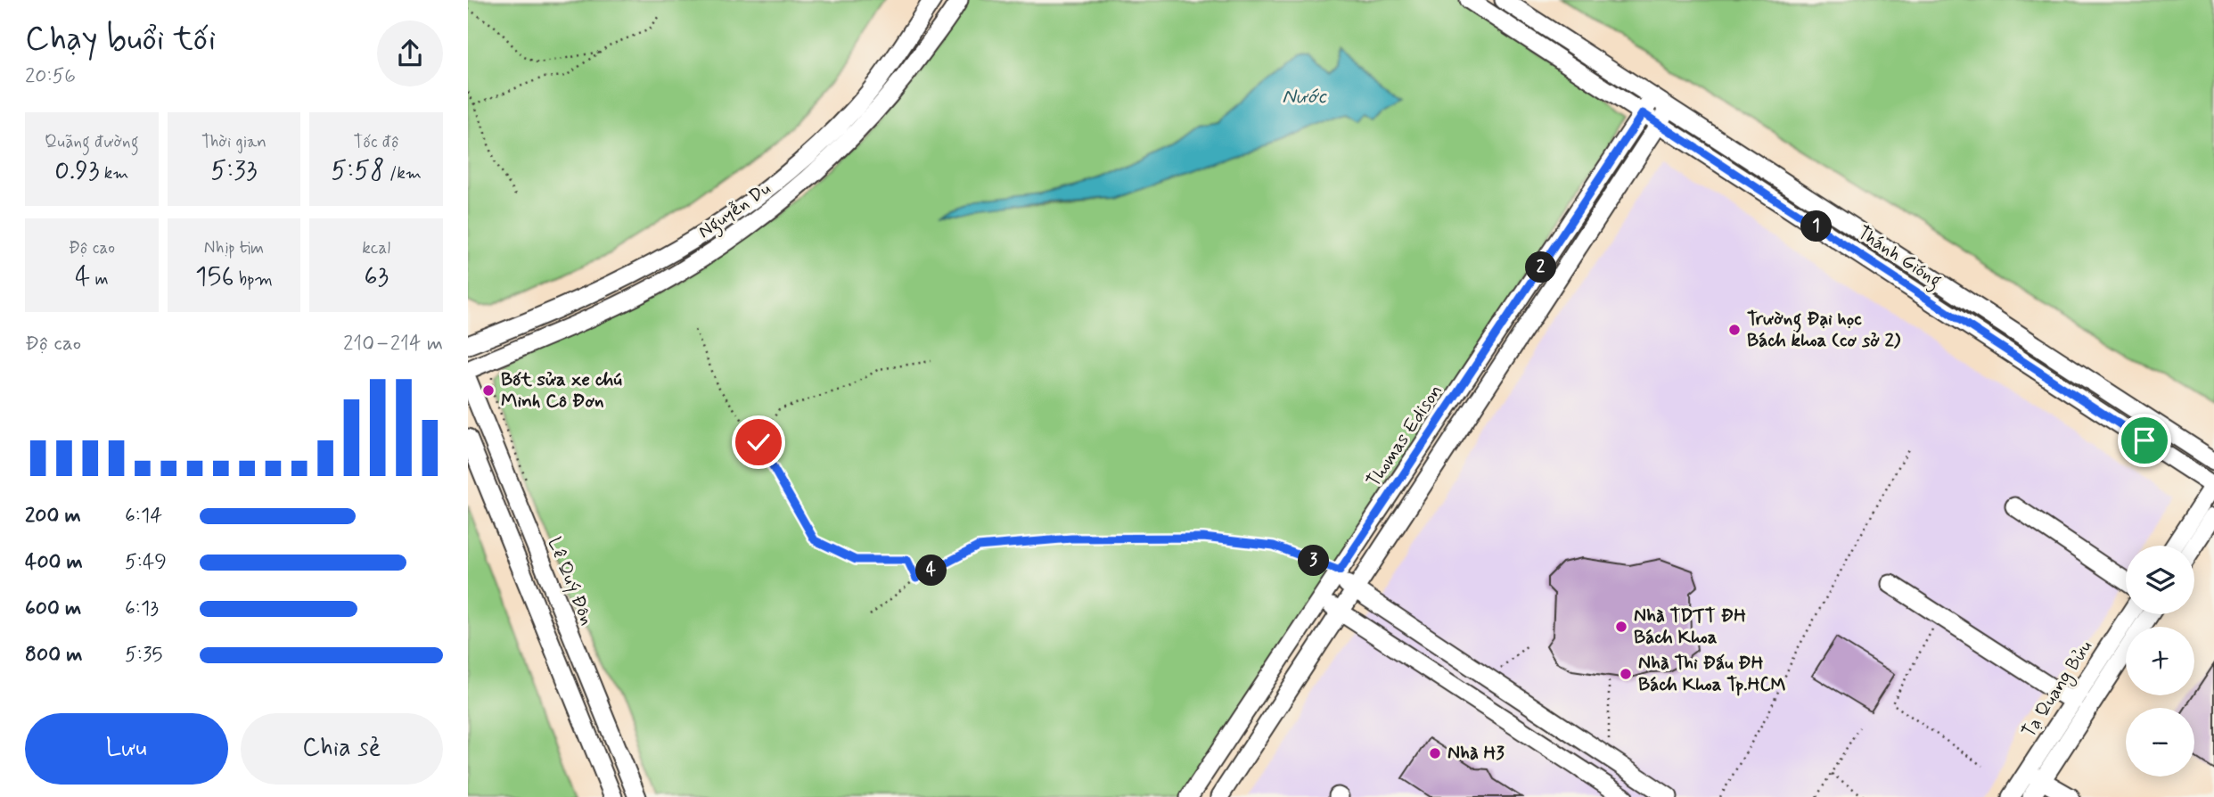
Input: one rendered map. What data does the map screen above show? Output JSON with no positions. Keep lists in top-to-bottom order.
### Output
{
  "streets": {
    "street": [
      "Nguyễn Du",
      "Thánh Gióng",
      "Thomas Edison",
      "Lê Quý Đôn",
      "Tạ Quang Bửu"
    ]
  },
  "crossings": [
    ["Thánh Gióng", "Thomas Edison"]
  ],
  "water": ["Nước"],
  "places": [
    "Trường Đại học Bách khoa (cơ sở 2)",
    "Bốt sửa xe chú Minh Cô Đơn",
    "Nhà TDTT ĐH Bách Khoa",
    "Nhà Thi Đấu ĐH Bách Khoa Tp.HCM",
    "Nhà H3"
  ],
  "page": {
    "heading": ["Chạy buổi tối", "20:56"],
    "stats": [
      ["Quãng đường", "0.93 km"],
      ["Thời gian", "5:33"],
      ["Tốc độ", "5:58 /km"],
      ["Độ cao", "4 m"],
      ["Nhịp tim", "156 bpm"],
      ["kcal", "63"]
    ],
    "pins": [
      "1",
      "2",
      "3",
      "4"
    ],
    "chart": ["Độ cao", "210–214 m"],
    "list": [
      {
        "name": "200 m",
        "note": "6:14"
      },
      {
        "name": "400 m",
        "note": "5:49"
      },
      {
        "name": "600 m",
        "note": "6:13"
      },
      {
        "name": "800 m",
        "note": "5:35"
      }
    ],
    "map_buttons": ["+", "−"],
    "buttons": ["Lưu", "Chia sẻ"]
  }
}
